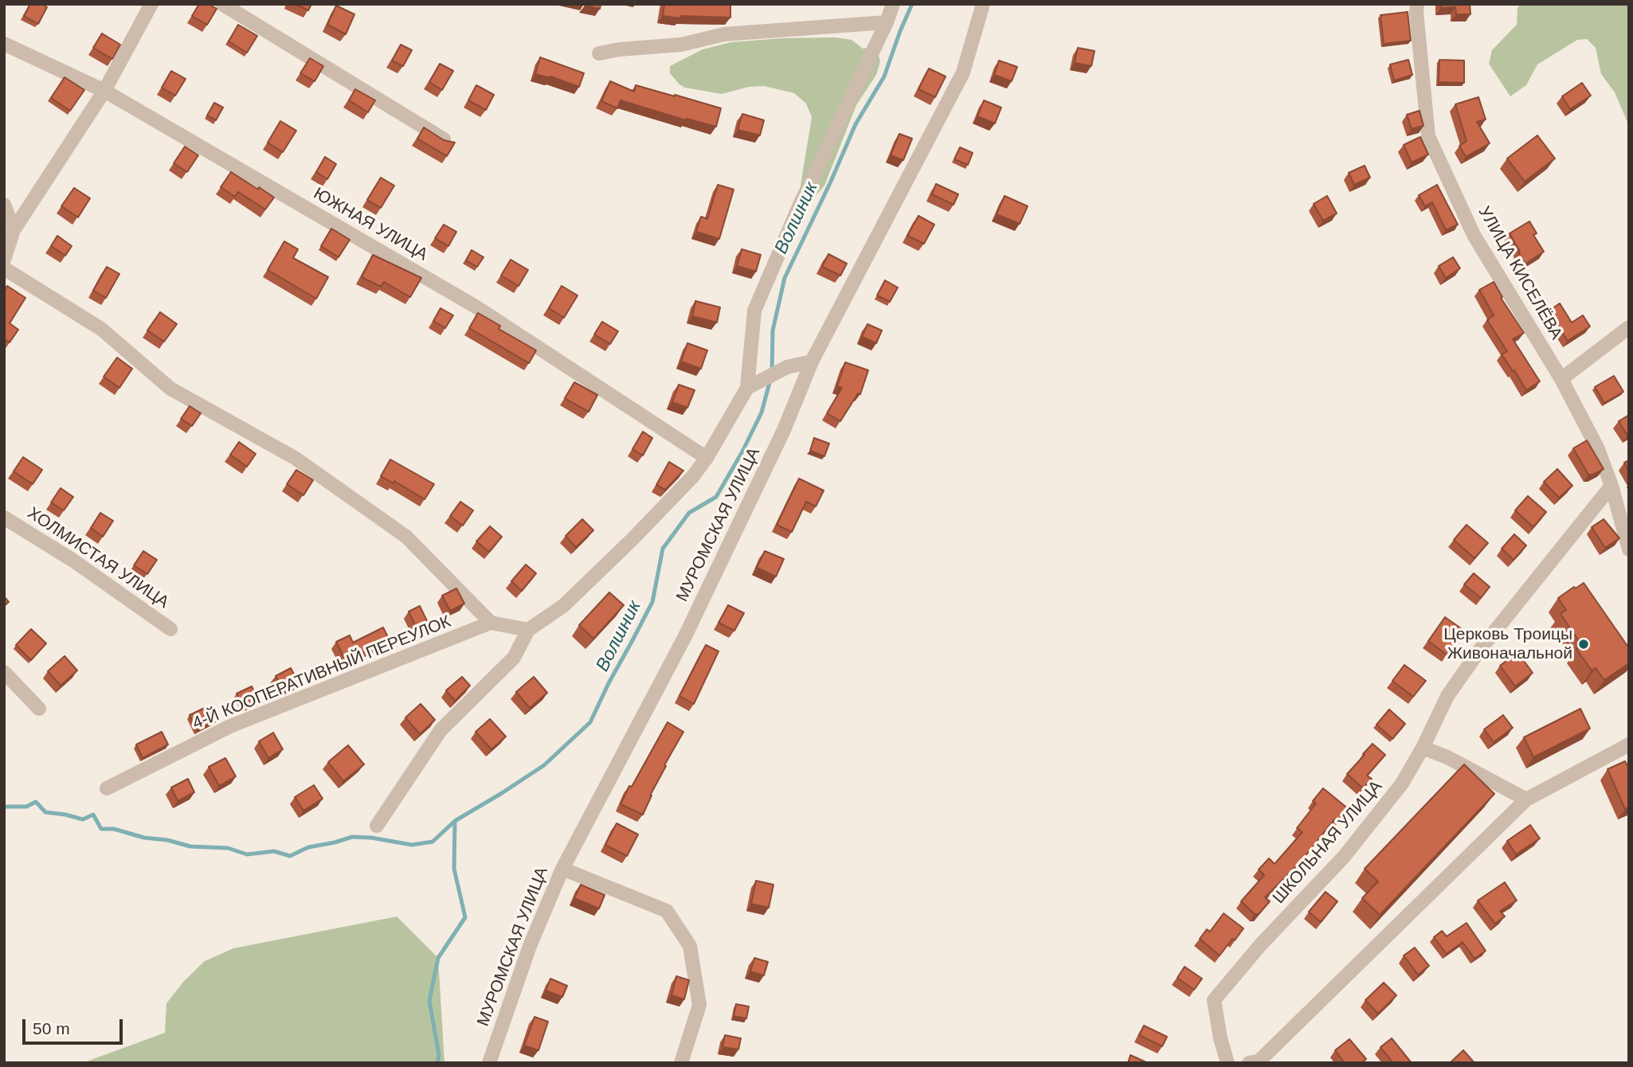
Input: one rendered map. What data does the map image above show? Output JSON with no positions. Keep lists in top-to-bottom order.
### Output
{
  "streets": {
    "street": [
      "ЮЖНАЯ УЛИЦА",
      "УЛИЦА КИСЕЛЁВА",
      "МУРОМСКАЯ УЛИЦА",
      "ХОЛМИСТАЯ УЛИЦА",
      "4-Й КООПЕРАТИВНЫЙ ПЕРЕУЛОК",
      "ШКОЛЬНАЯ УЛИЦА"
    ]
  },
  "crossings": [
    ["УЛИЦА КИСЕЛЁВА", "ШКОЛЬНАЯ УЛИЦА"]
  ],
  "water": ["Волшник"],
  "places": ["Церковь Троицы Живоначальной"],
  "scale_bar": "50 m"
}
